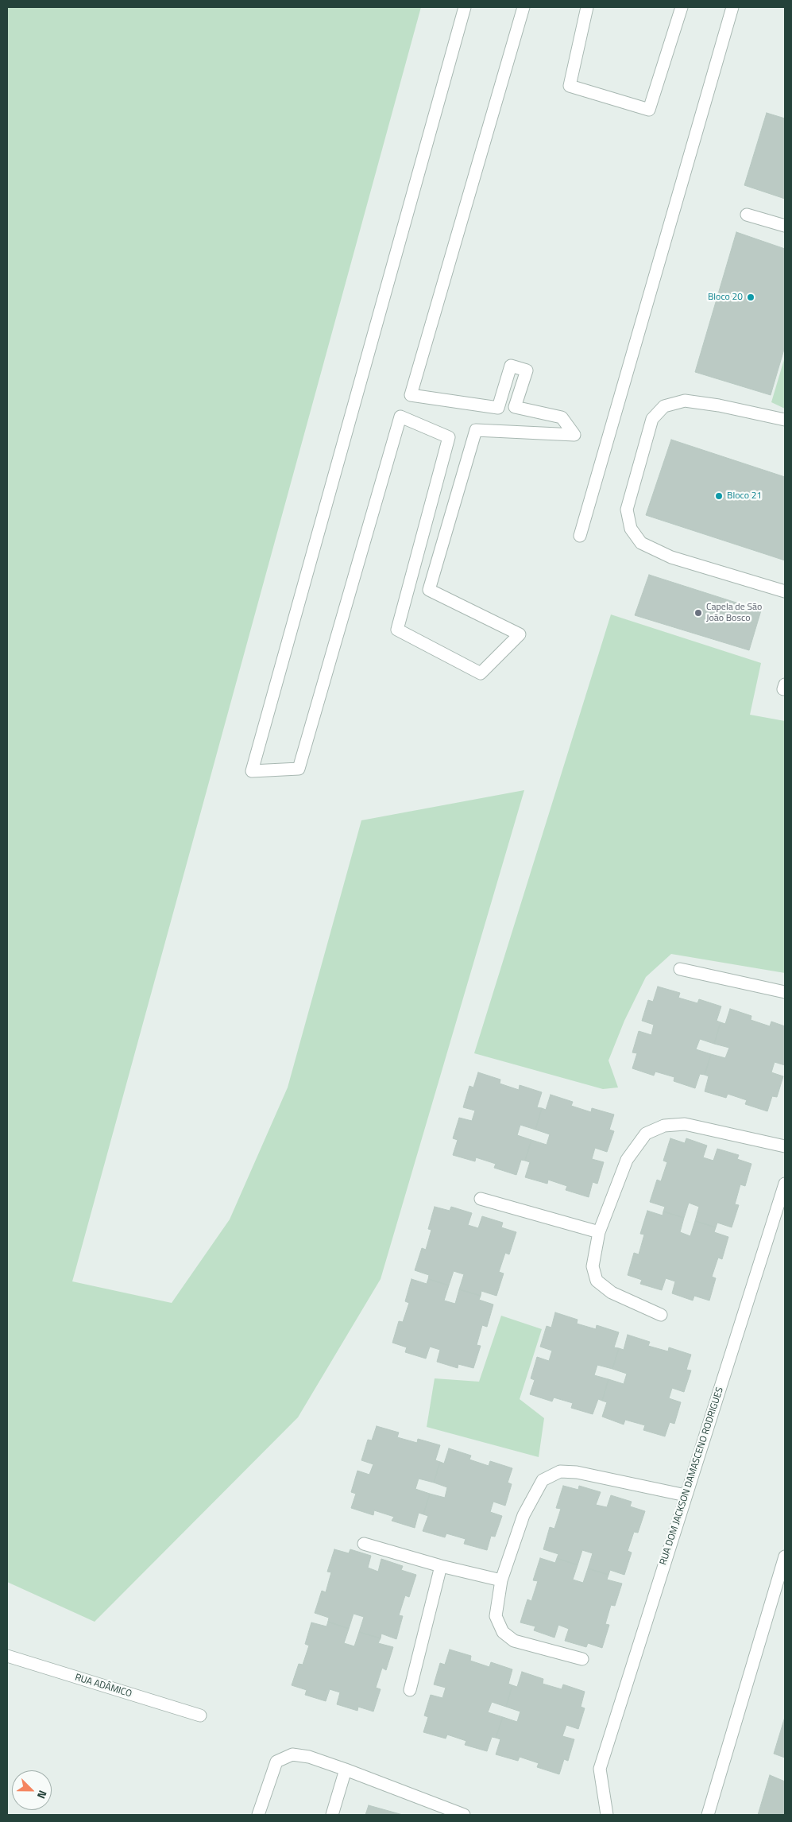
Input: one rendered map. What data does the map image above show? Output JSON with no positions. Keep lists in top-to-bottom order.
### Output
{
  "streets": {
    "street": ["RUA DOM JACKSON DAMASCENO RODRIGUES", "RUA ADÂMICO"]
  },
  "places": ["Bloco 20", "Bloco 21", "Capela de São João Bosco"],
  "north": "bottom right"
}
